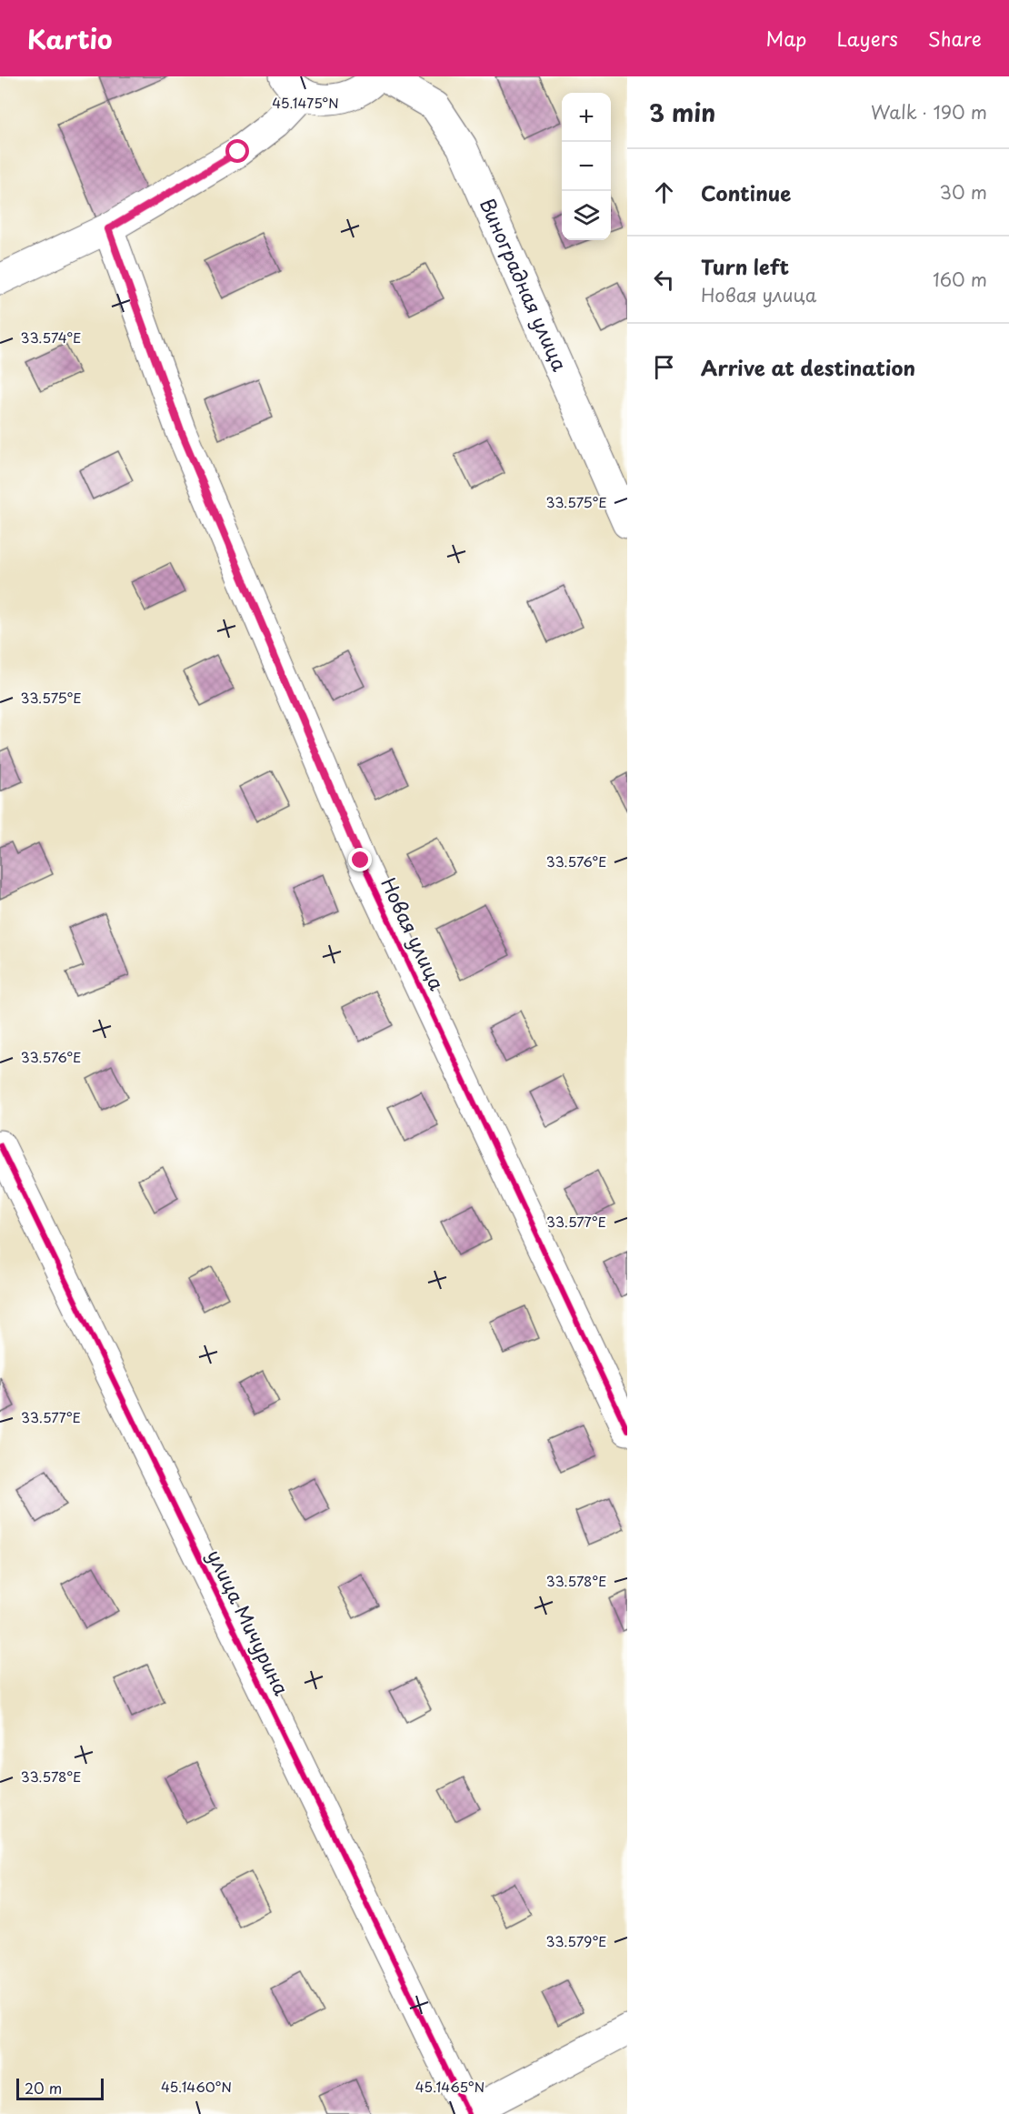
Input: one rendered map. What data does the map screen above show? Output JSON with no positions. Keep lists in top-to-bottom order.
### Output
{
  "streets": {
    "street": ["Виноградная улица", "Новая улица", "улица Мичурина"]
  },
  "scale_bar": "20 m",
  "page": {
    "header": "Kartio",
    "nav": ["Map", "Layers", "Share"],
    "heading": ["3 min", "Walk · 190 m"],
    "map_buttons": ["+", "−"],
    "list": [
      ["Continue", "30 m"],
      ["Turn left", "Новая улица", "160 m"],
      "Arrive at destination"
    ],
    "scale": "20 m"
  },
  "coordinates": [
    "45.1475°N",
    "33.574°E",
    "33.575°E",
    "33.576°E",
    "33.577°E",
    "33.578°E",
    "33.579°E",
    "45.1460°N",
    "45.1465°N"
  ]
}
